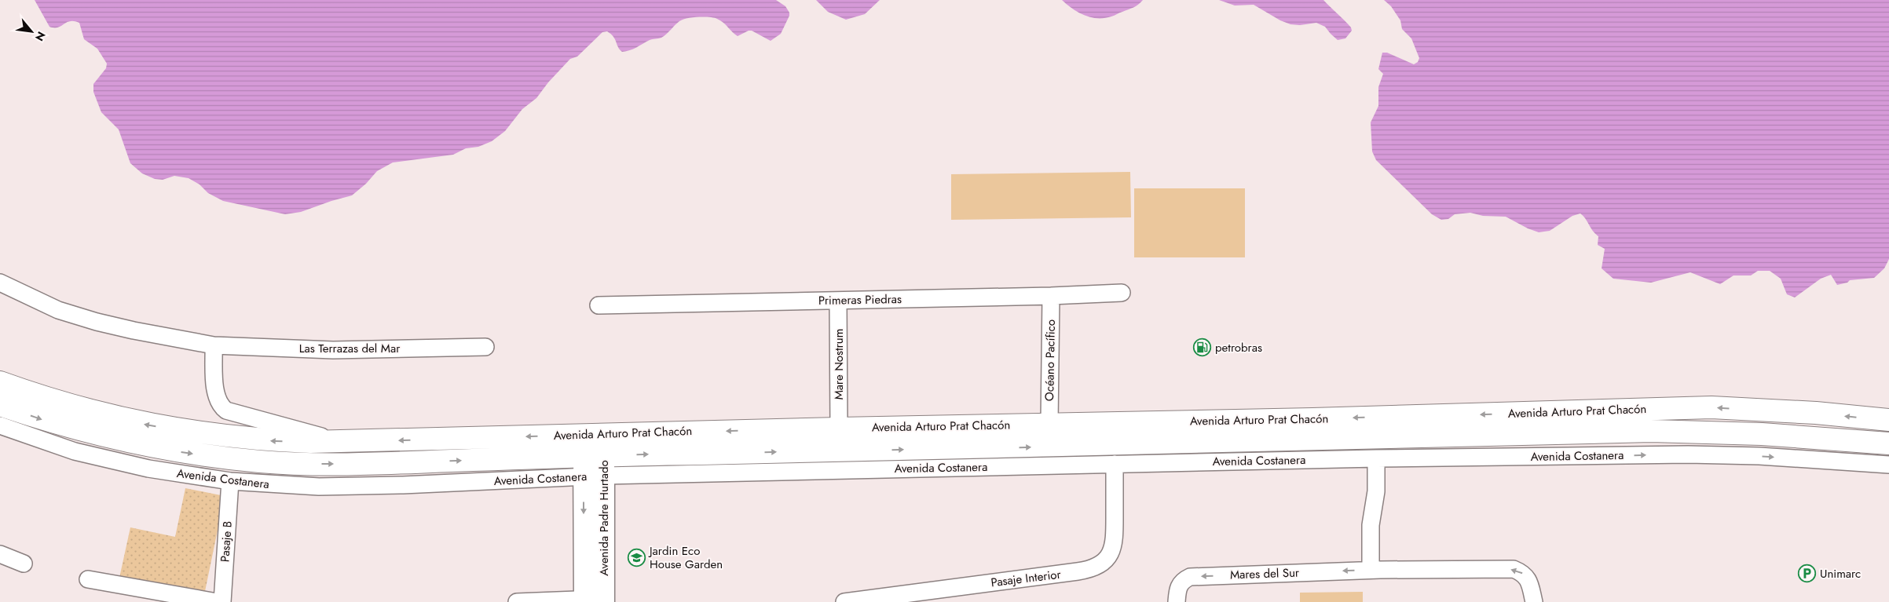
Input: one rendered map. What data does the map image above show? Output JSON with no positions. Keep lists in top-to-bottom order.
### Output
{
  "streets": {
    "main road": ["Avenida Arturo Prat Chacón"],
    "street": [
      "Primeras Piedras",
      "Las Terrazas del Mar",
      "Océano Pacífico",
      "Mare Nostrum",
      "Avenida Costanera",
      "Avenida Padre Hurtado",
      "Pasaje B",
      "Mares del Sur",
      "Pasaje Interior"
    ]
  },
  "crossings": [
    ["Primeras Piedras", "Océano Pacífico"],
    ["Primeras Piedras", "Mare Nostrum"],
    ["Océano Pacífico", "Avenida Arturo Prat Chacón"],
    ["Mare Nostrum", "Avenida Arturo Prat Chacón"],
    ["Avenida Arturo Prat Chacón", "Avenida Costanera"],
    ["Avenida Arturo Prat Chacón", "Avenida Padre Hurtado"],
    ["Avenida Costanera", "Avenida Padre Hurtado"],
    ["Avenida Costanera", "Pasaje B"],
    ["Avenida Costanera", "Pasaje Interior"]
  ],
  "one_way": ["Mares del Sur"],
  "places": {
    "fuel station": ["petrobras"],
    "school or university": ["Jardin Eco House Garden"],
    "parking": ["Unimarc"]
  },
  "north": "bottom right"
}
